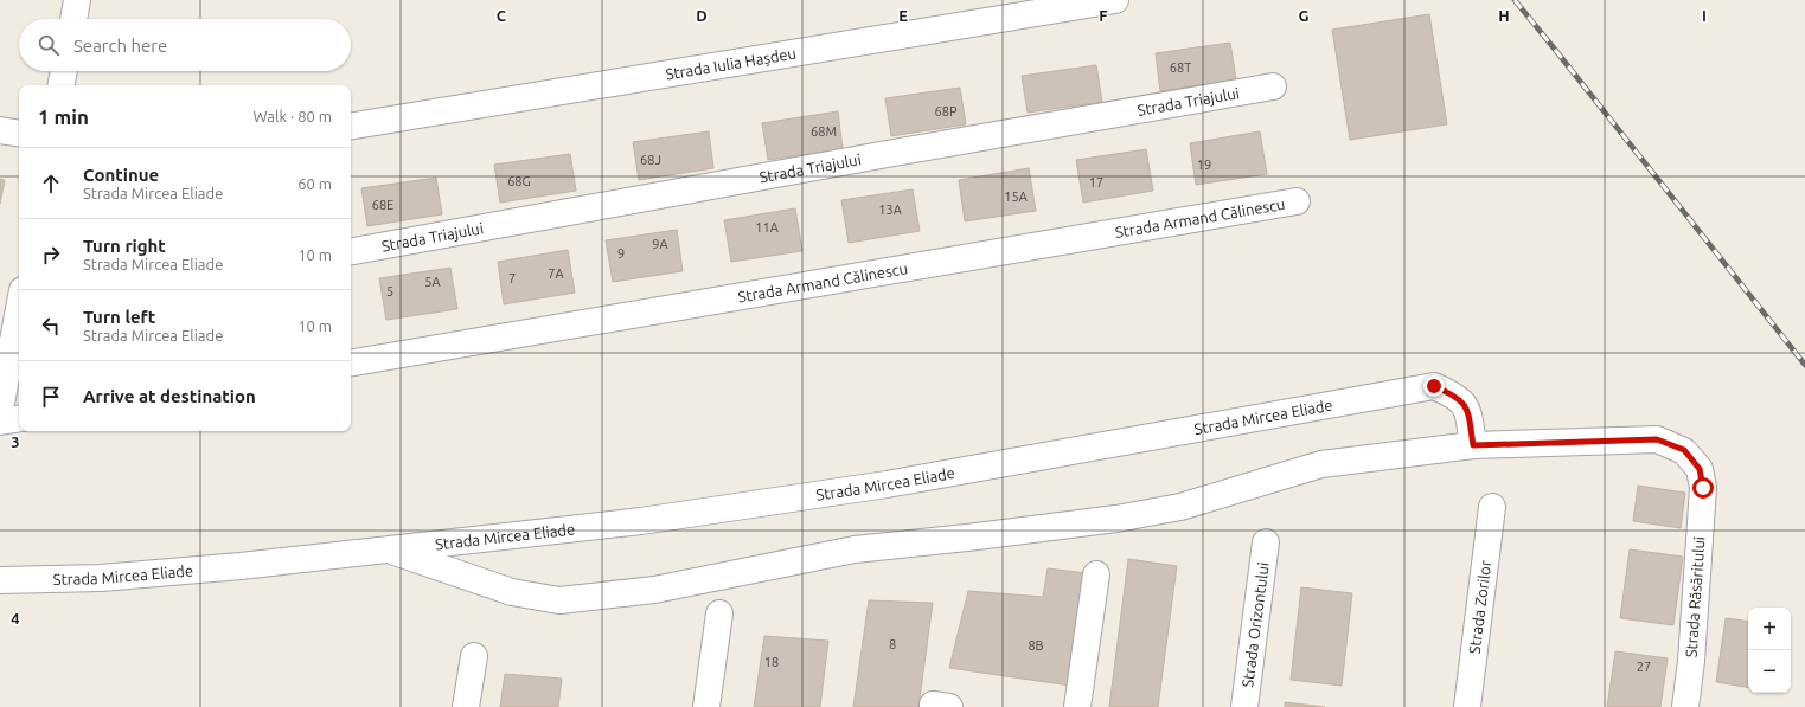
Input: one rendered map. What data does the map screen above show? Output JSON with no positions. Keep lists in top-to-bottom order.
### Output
{
  "streets": {
    "street": [
      "Strada Iulia Hașdeu",
      "Strada Triajului",
      "Strada Armand Călinescu",
      "Strada Mircea Eliade",
      "Strada Răsăritului",
      "Strada Zorilor",
      "Strada Orizontului"
    ]
  },
  "crossings": [
    ["Strada Mircea Eliade", "Strada Răsăritului"]
  ],
  "house_numbers": [
    "68T",
    "68P",
    "68M",
    "68J",
    "19",
    "68G",
    "17",
    "15A",
    "68E",
    "13A",
    "11A",
    "9A",
    "9",
    "7A",
    "7",
    "5A",
    "5",
    "8",
    "8B",
    "18",
    "27"
  ],
  "page": {
    "search": "Search here",
    "heading": ["1 min", "Walk · 80 m"],
    "list": [
      ["Continue", "Strada Mircea Eliade", "60 m"],
      ["Turn right", "Strada Mircea Eliade", "10 m"],
      ["Turn left", "Strada Mircea Eliade", "10 m"],
      "Arrive at destination"
    ],
    "map_buttons": ["+", "−"]
  },
  "grid": {
    "columns": [
      "C",
      "D",
      "E",
      "F",
      "G",
      "H",
      "I"
    ],
    "rows": ["3", "4"]
  }
}
